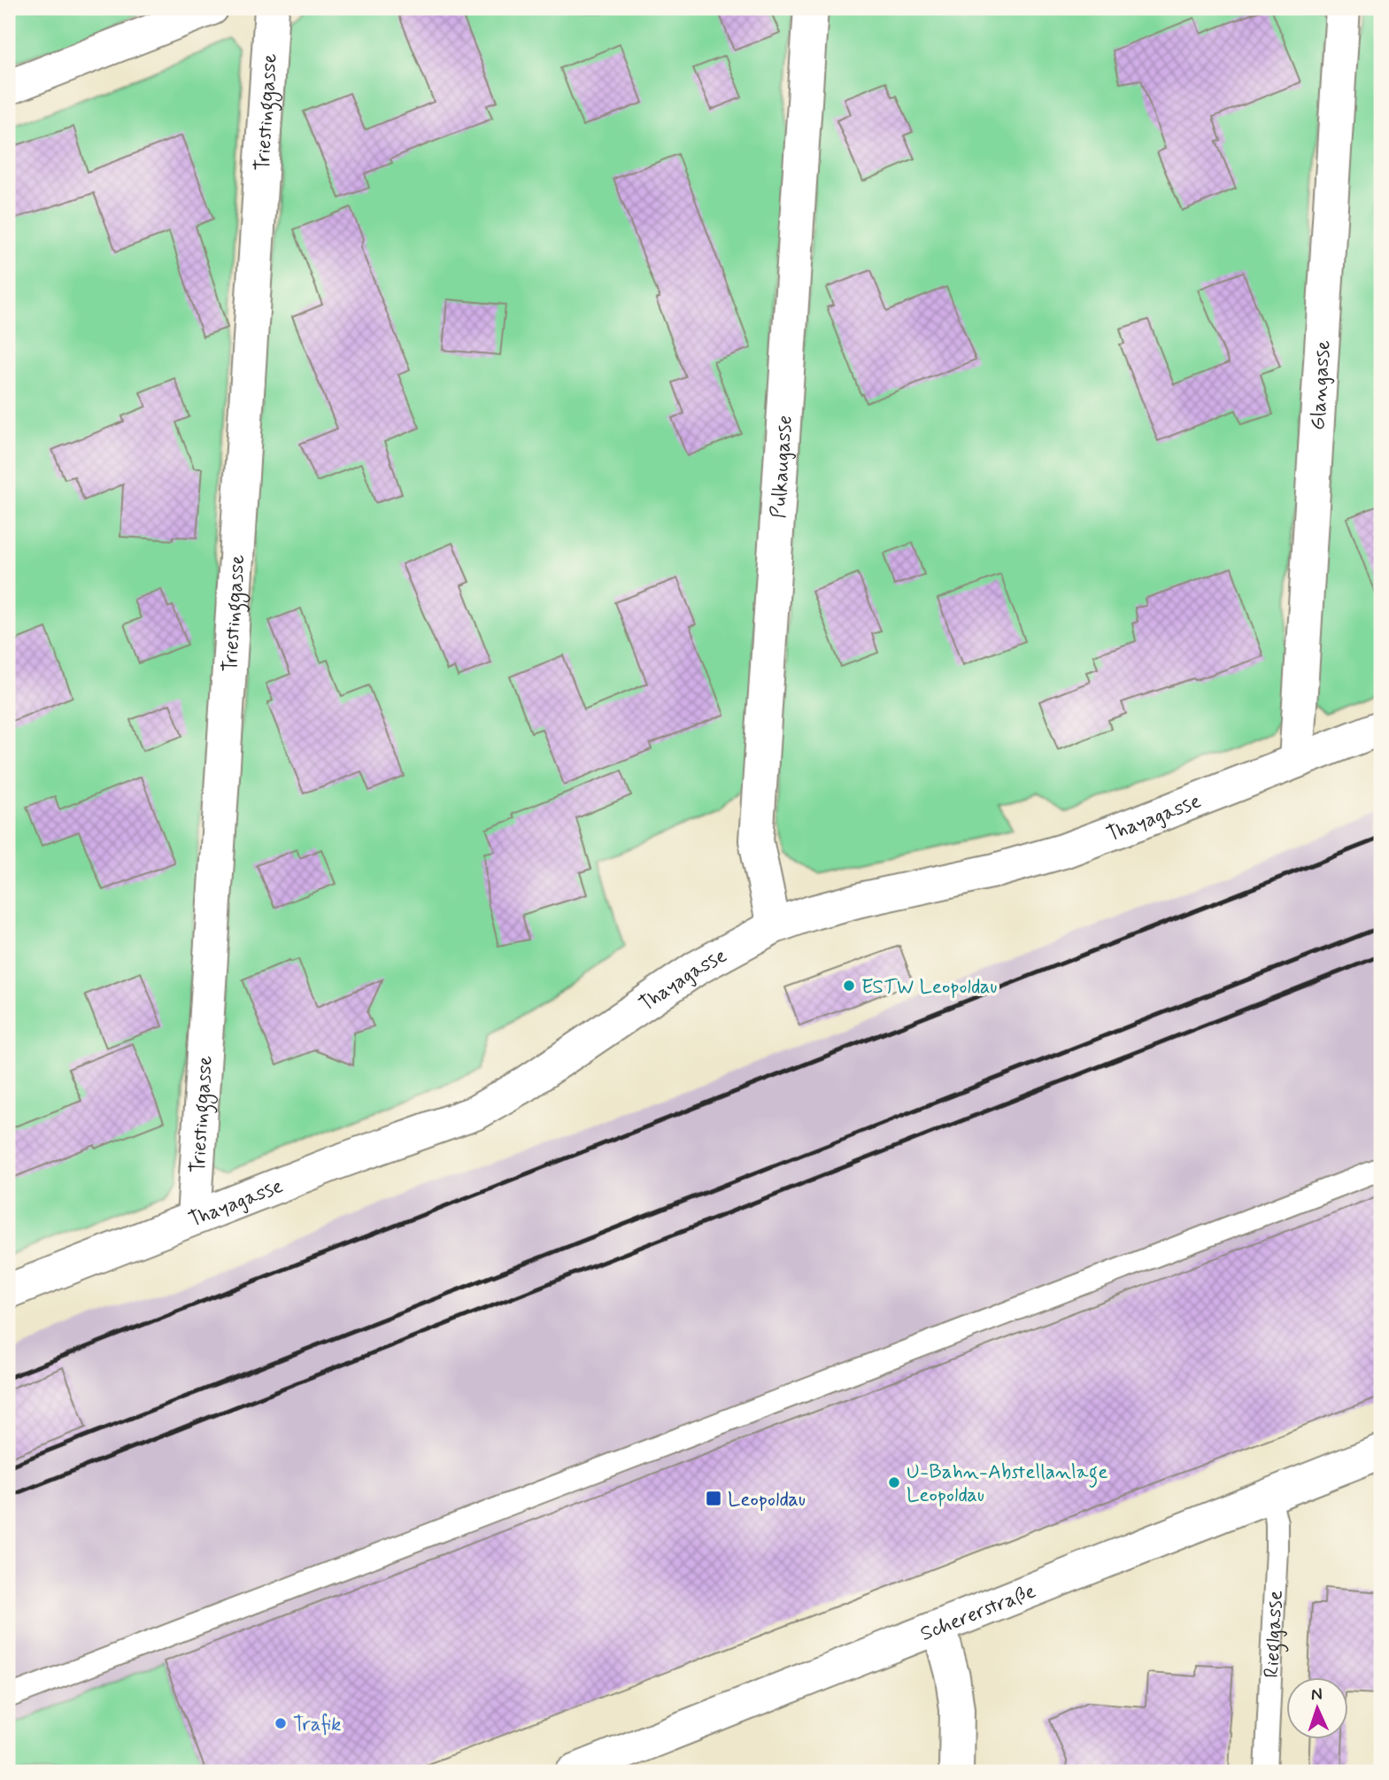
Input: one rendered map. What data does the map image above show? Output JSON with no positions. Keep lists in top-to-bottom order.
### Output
{
  "streets": {
    "street": [
      "Triestinggasse",
      "Glangasse",
      "Pulkaugasse",
      "Thayagasse",
      "Schererstraße"
    ],
    "lane": ["Rieglgasse"]
  },
  "crossings": [
    ["Triestinggasse", "Thayagasse"],
    ["Glangasse", "Thayagasse"],
    ["Pulkaugasse", "Thayagasse"],
    ["Schererstraße", "Rieglgasse"]
  ],
  "places": {
    "other": ["ESTW Leopoldau", "U-Bahn-Abstellanlage Leopoldau", "Trafik"],
    "transit": ["Leopoldau"]
  },
  "north": "top"
}
